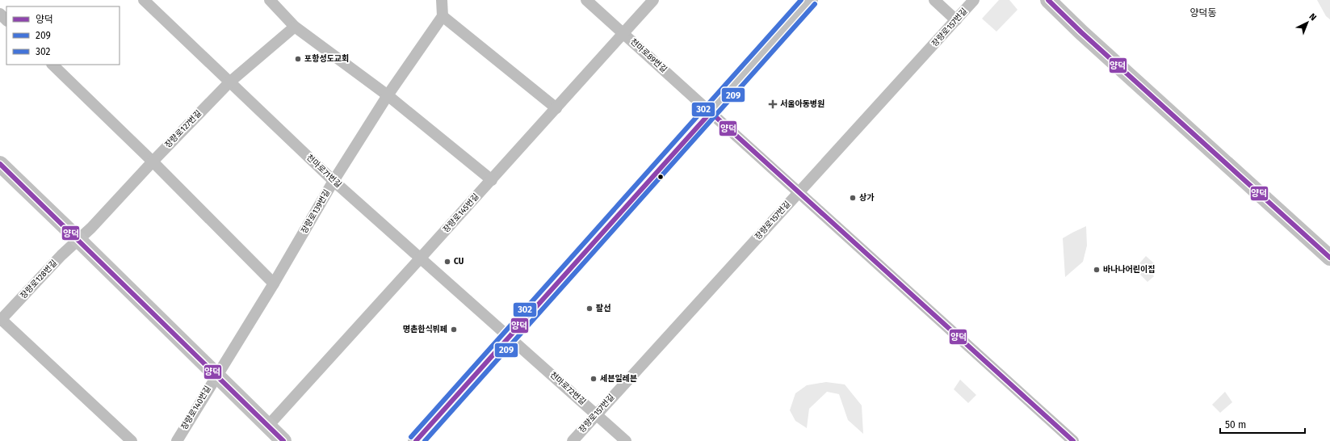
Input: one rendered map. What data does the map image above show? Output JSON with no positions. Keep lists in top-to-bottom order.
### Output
{
  "streets": {
    "street": [
      "장량로157번길",
      "천마로89번길",
      "장량로127번길",
      "천마로71번길",
      "장량로139번길",
      "장량로145번길",
      "장량로128번길",
      "천마로72번길",
      "장량로140번길"
    ]
  },
  "crossings": [
    ["장량로157번길", "천마로89번길"],
    ["장량로157번길", "천마로72번길"],
    ["천마로89번길", "장량로145번길"],
    ["장량로127번길", "천마로71번길"],
    ["장량로127번길", "장량로128번길"],
    ["천마로71번길", "장량로139번길"],
    ["천마로71번길", "장량로145번길"],
    ["천마로71번길", "천마로72번길"],
    ["장량로139번길", "장량로140번길"]
  ],
  "districts": ["양덕동"],
  "places": {
    "other": [
      "포항성도교회",
      "상가",
      "CU",
      "바나나어린이집",
      "팔선",
      "명촌한식뷔페",
      "세븐일레븐"
    ],
    "health": ["서울아동병원"]
  },
  "lines": ["transit line 양덕", "transit line 302", "transit line 209"],
  "legend": ["양덕", "209", "302"],
  "scale_bar": "50 m",
  "north": "top right"
}
